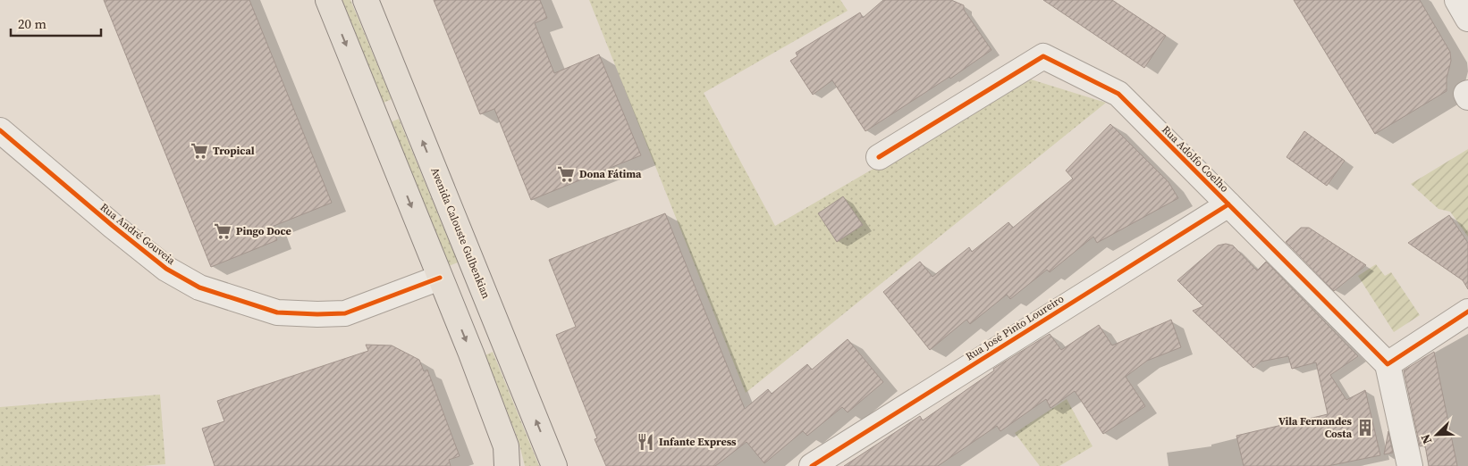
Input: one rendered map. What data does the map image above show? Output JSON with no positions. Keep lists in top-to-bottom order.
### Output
{
  "streets": {
    "main road": ["Avenida Calouste Gulbenkian"],
    "street": ["Rua Adolfo Coelho", "Rua André Gouveia", "Rua José Pinto Loureiro"]
  },
  "crossings": [
    ["Rua Adolfo Coelho", "Rua José Pinto Loureiro"]
  ],
  "places": {
    "supermarket": ["Tropical", "Dona Fátima", "Pingo Doce"],
    "building": ["Vila Fernandes Costa"],
    "restaurant": ["Infante Express"]
  },
  "scale_bar": "20 m",
  "north": "bottom left"
}
